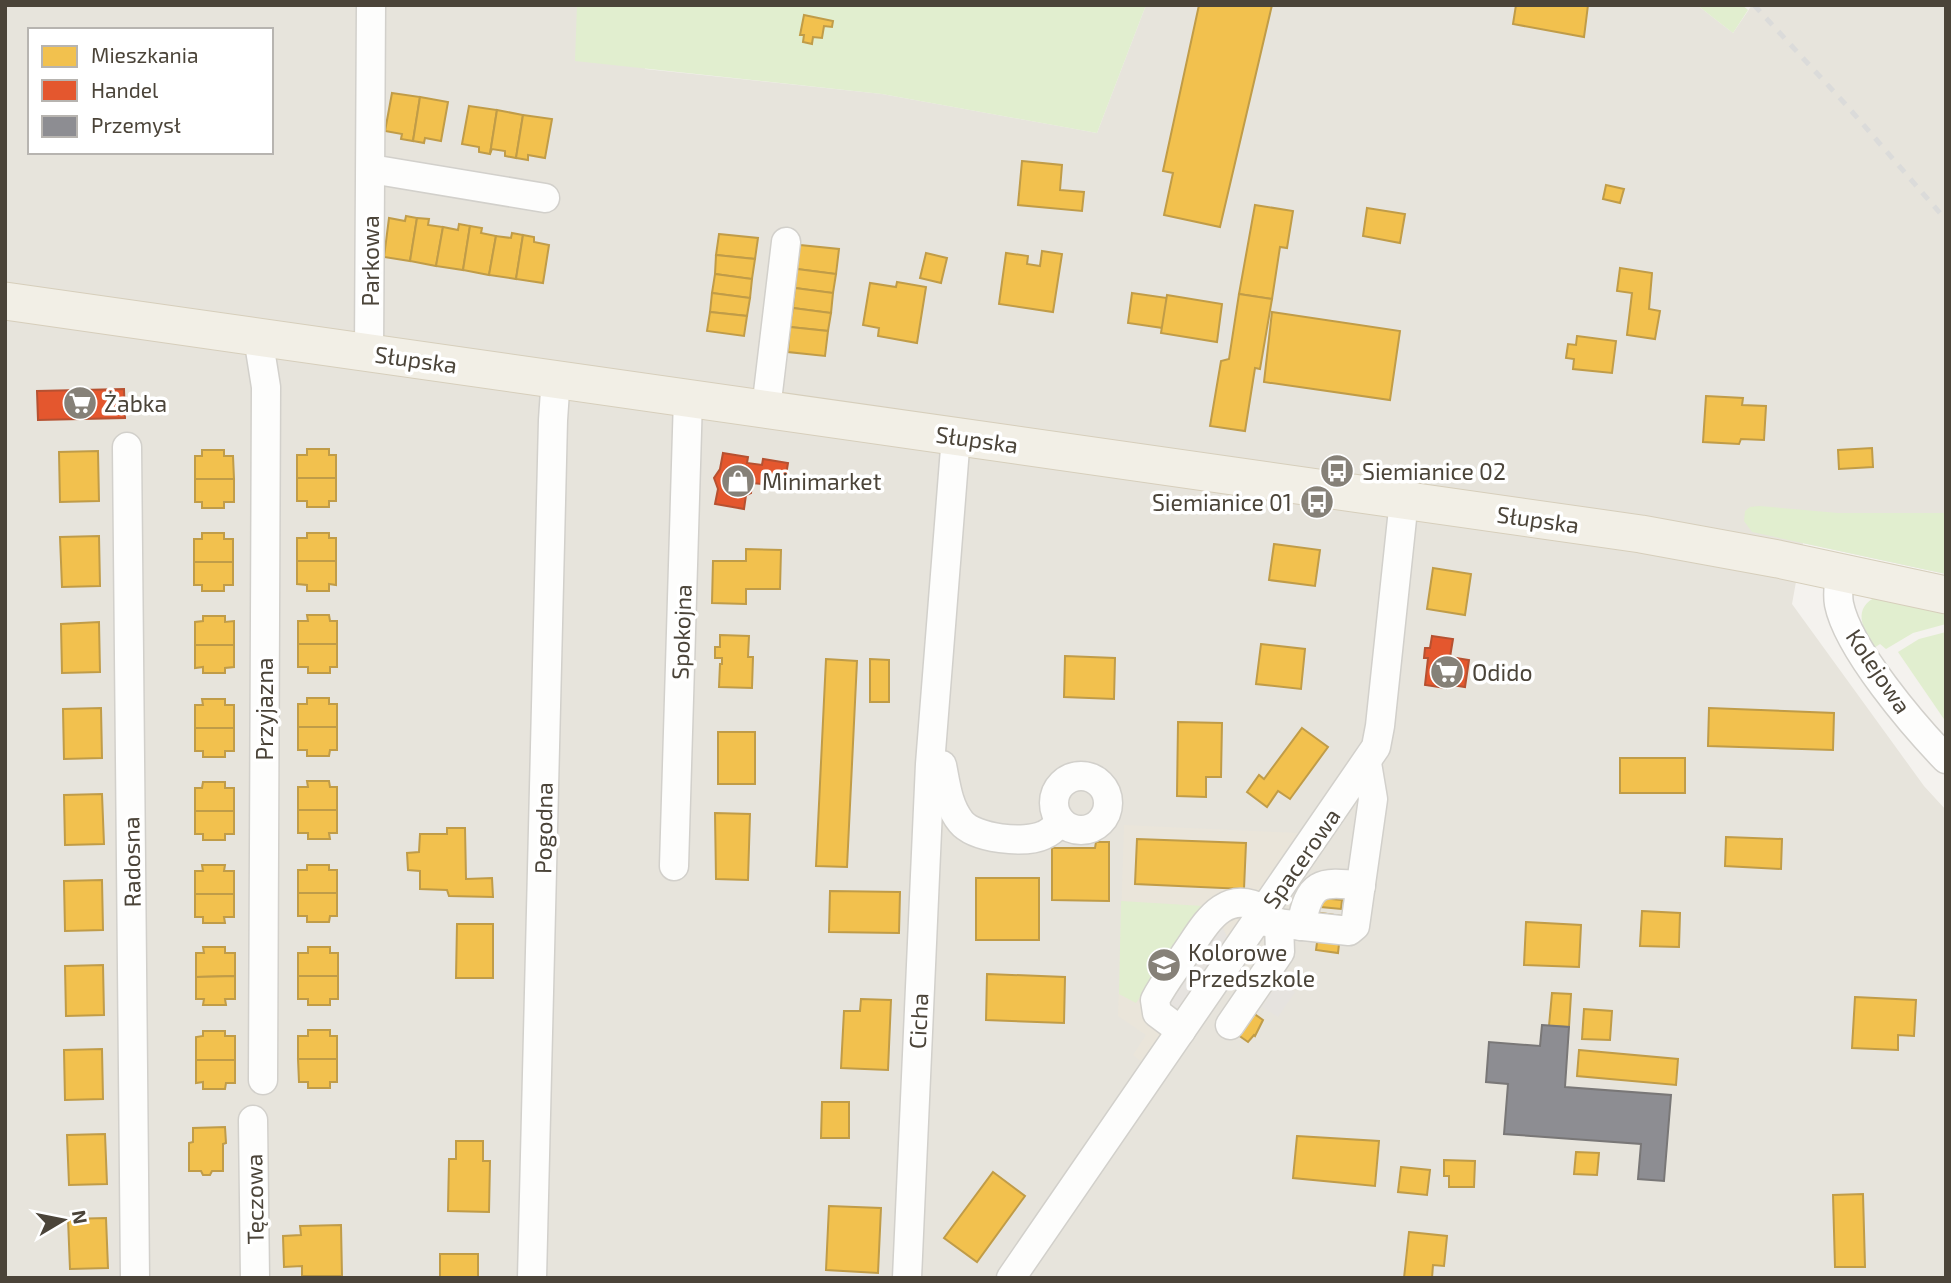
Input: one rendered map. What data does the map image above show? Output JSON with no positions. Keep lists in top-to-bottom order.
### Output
{
  "streets": {
    "main road": ["Słupska"],
    "street": [
      "Parkowa",
      "Spokojna",
      "Kolejowa",
      "Przyjazna",
      "Pogodna",
      "Spacerowa",
      "Radosna",
      "Cicha",
      "Tęczowa"
    ]
  },
  "crossings": [
    ["Parkowa", "Słupska"],
    ["Słupska", "Spokojna"],
    ["Słupska", "Kolejowa"],
    ["Słupska", "Przyjazna"],
    ["Słupska", "Pogodna"],
    ["Słupska", "Spacerowa"],
    ["Słupska", "Cicha"]
  ],
  "places": {
    "supermarket": ["Żabka", "Odido"],
    "bus stop": ["Siemianice 02", "Siemianice 01"],
    "shop": ["Minimarket"],
    "school or university": ["Kolorowe Przedszkole"]
  },
  "legend": ["Mieszkania", "Handel", "Przemysł"],
  "north": "right"
}
